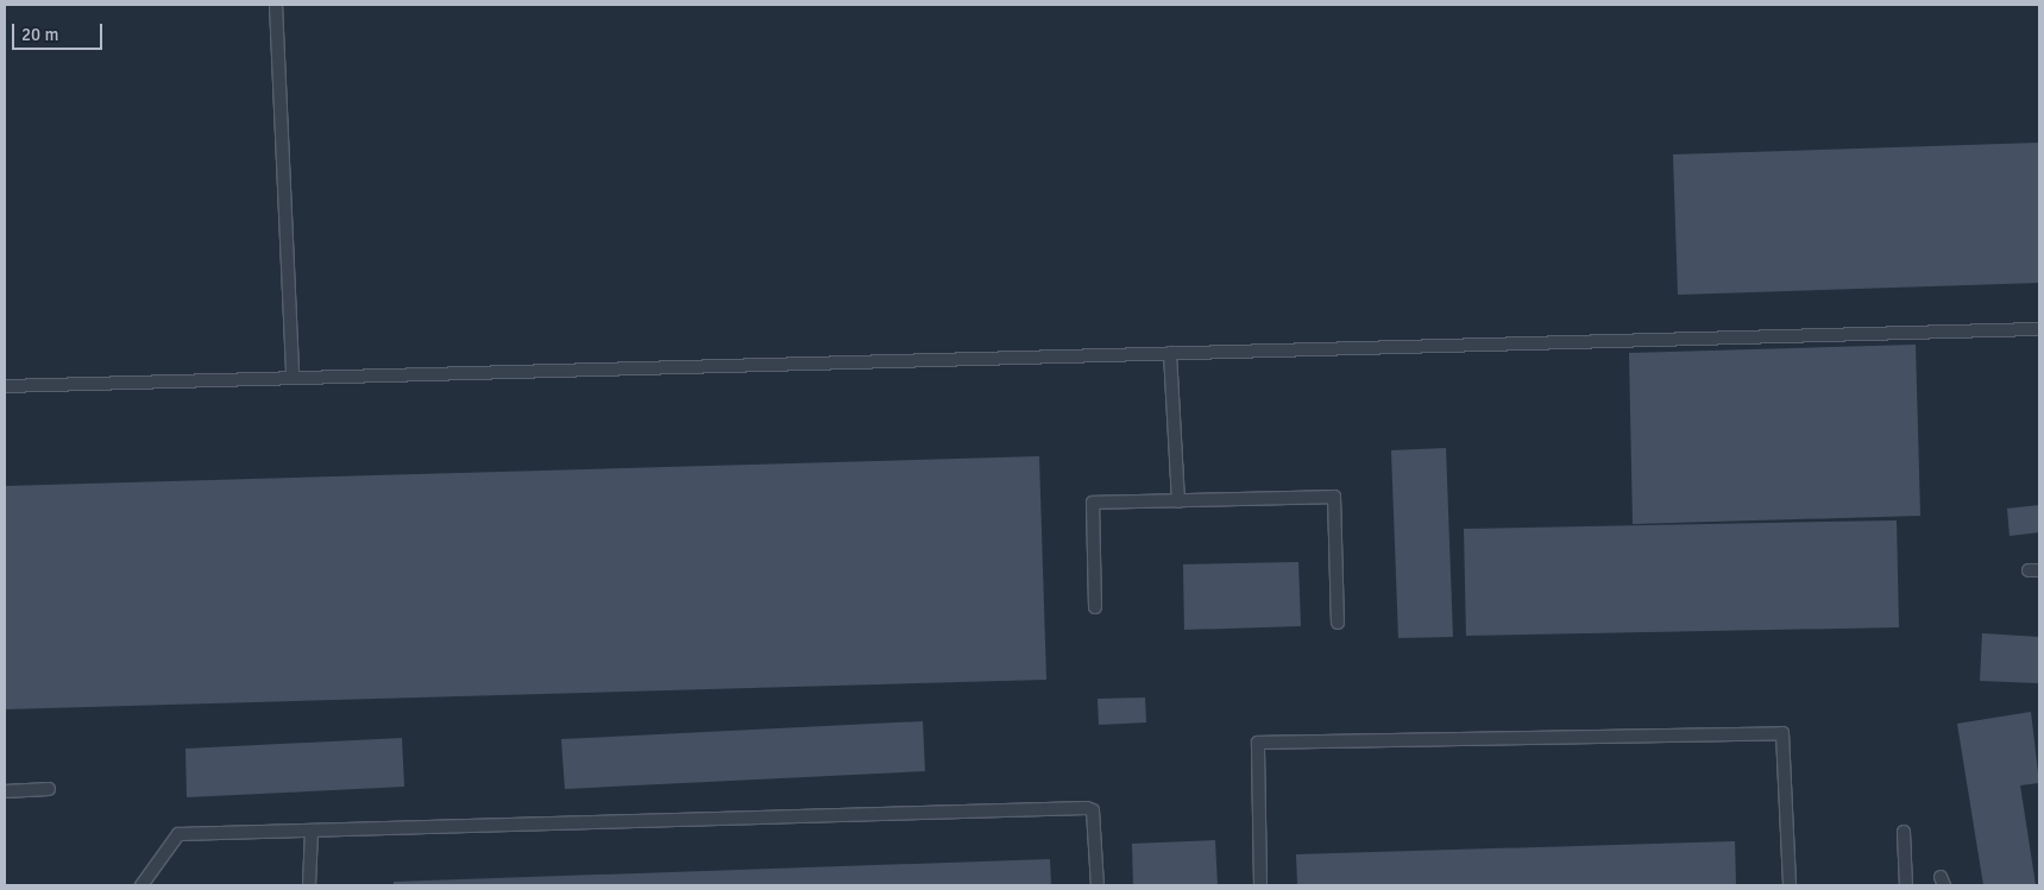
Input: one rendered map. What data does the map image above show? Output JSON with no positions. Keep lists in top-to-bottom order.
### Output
{
  "scale_bar": "20 m"
}
